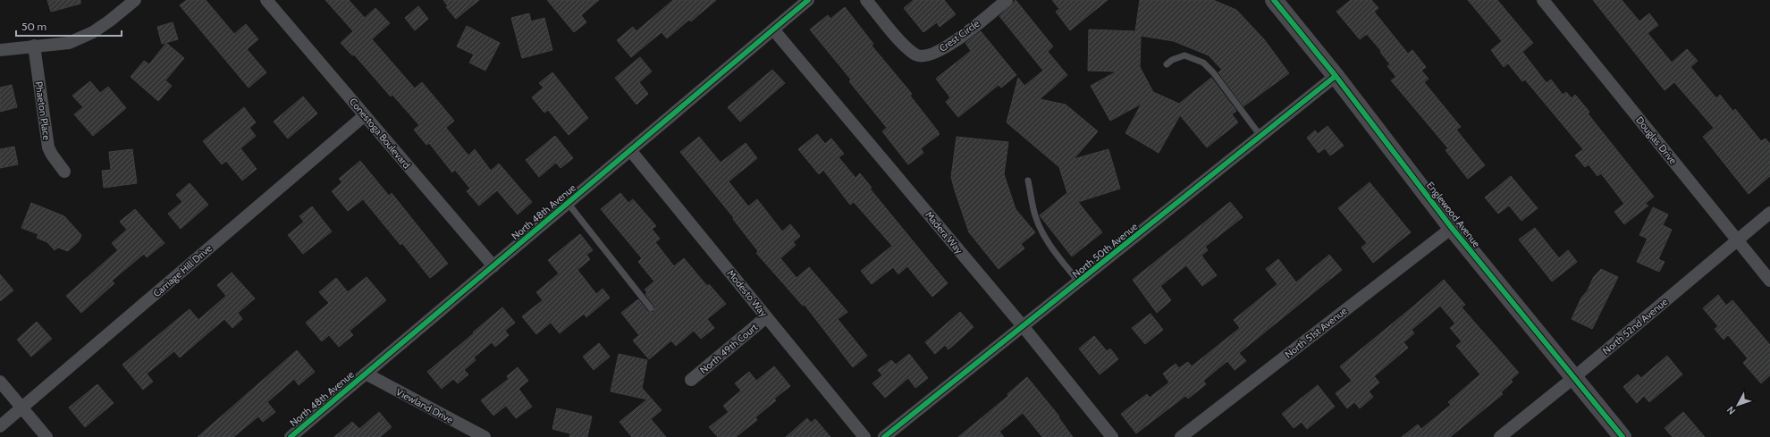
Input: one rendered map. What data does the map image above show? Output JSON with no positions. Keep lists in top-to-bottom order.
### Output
{
  "streets": {
    "street": [
      "Crest Circle",
      "Phaeton Place",
      "Conestoga Boulevard",
      "Douglas Drive",
      "North 48th Avenue",
      "Englewood Avenue",
      "Madera Way",
      "North 50th Avenue",
      "Carriage Hill Drive",
      "Modesto Way",
      "North 52nd Avenue",
      "North 51st Avenue",
      "North 49th Court",
      "Viewland Drive"
    ]
  },
  "crossings": [
    ["Conestoga Boulevard", "North 48th Avenue"],
    ["Conestoga Boulevard", "Carriage Hill Drive"],
    ["Douglas Drive", "North 52nd Avenue"],
    ["North 48th Avenue", "Madera Way"],
    ["North 48th Avenue", "Modesto Way"],
    ["North 48th Avenue", "Viewland Drive"],
    ["Englewood Avenue", "North 50th Avenue"],
    ["Englewood Avenue", "North 52nd Avenue"],
    ["Englewood Avenue", "North 51st Avenue"],
    ["Madera Way", "North 50th Avenue"],
    ["Modesto Way", "North 49th Court"]
  ],
  "scale_bar": "50 m",
  "north": "bottom left"
}
